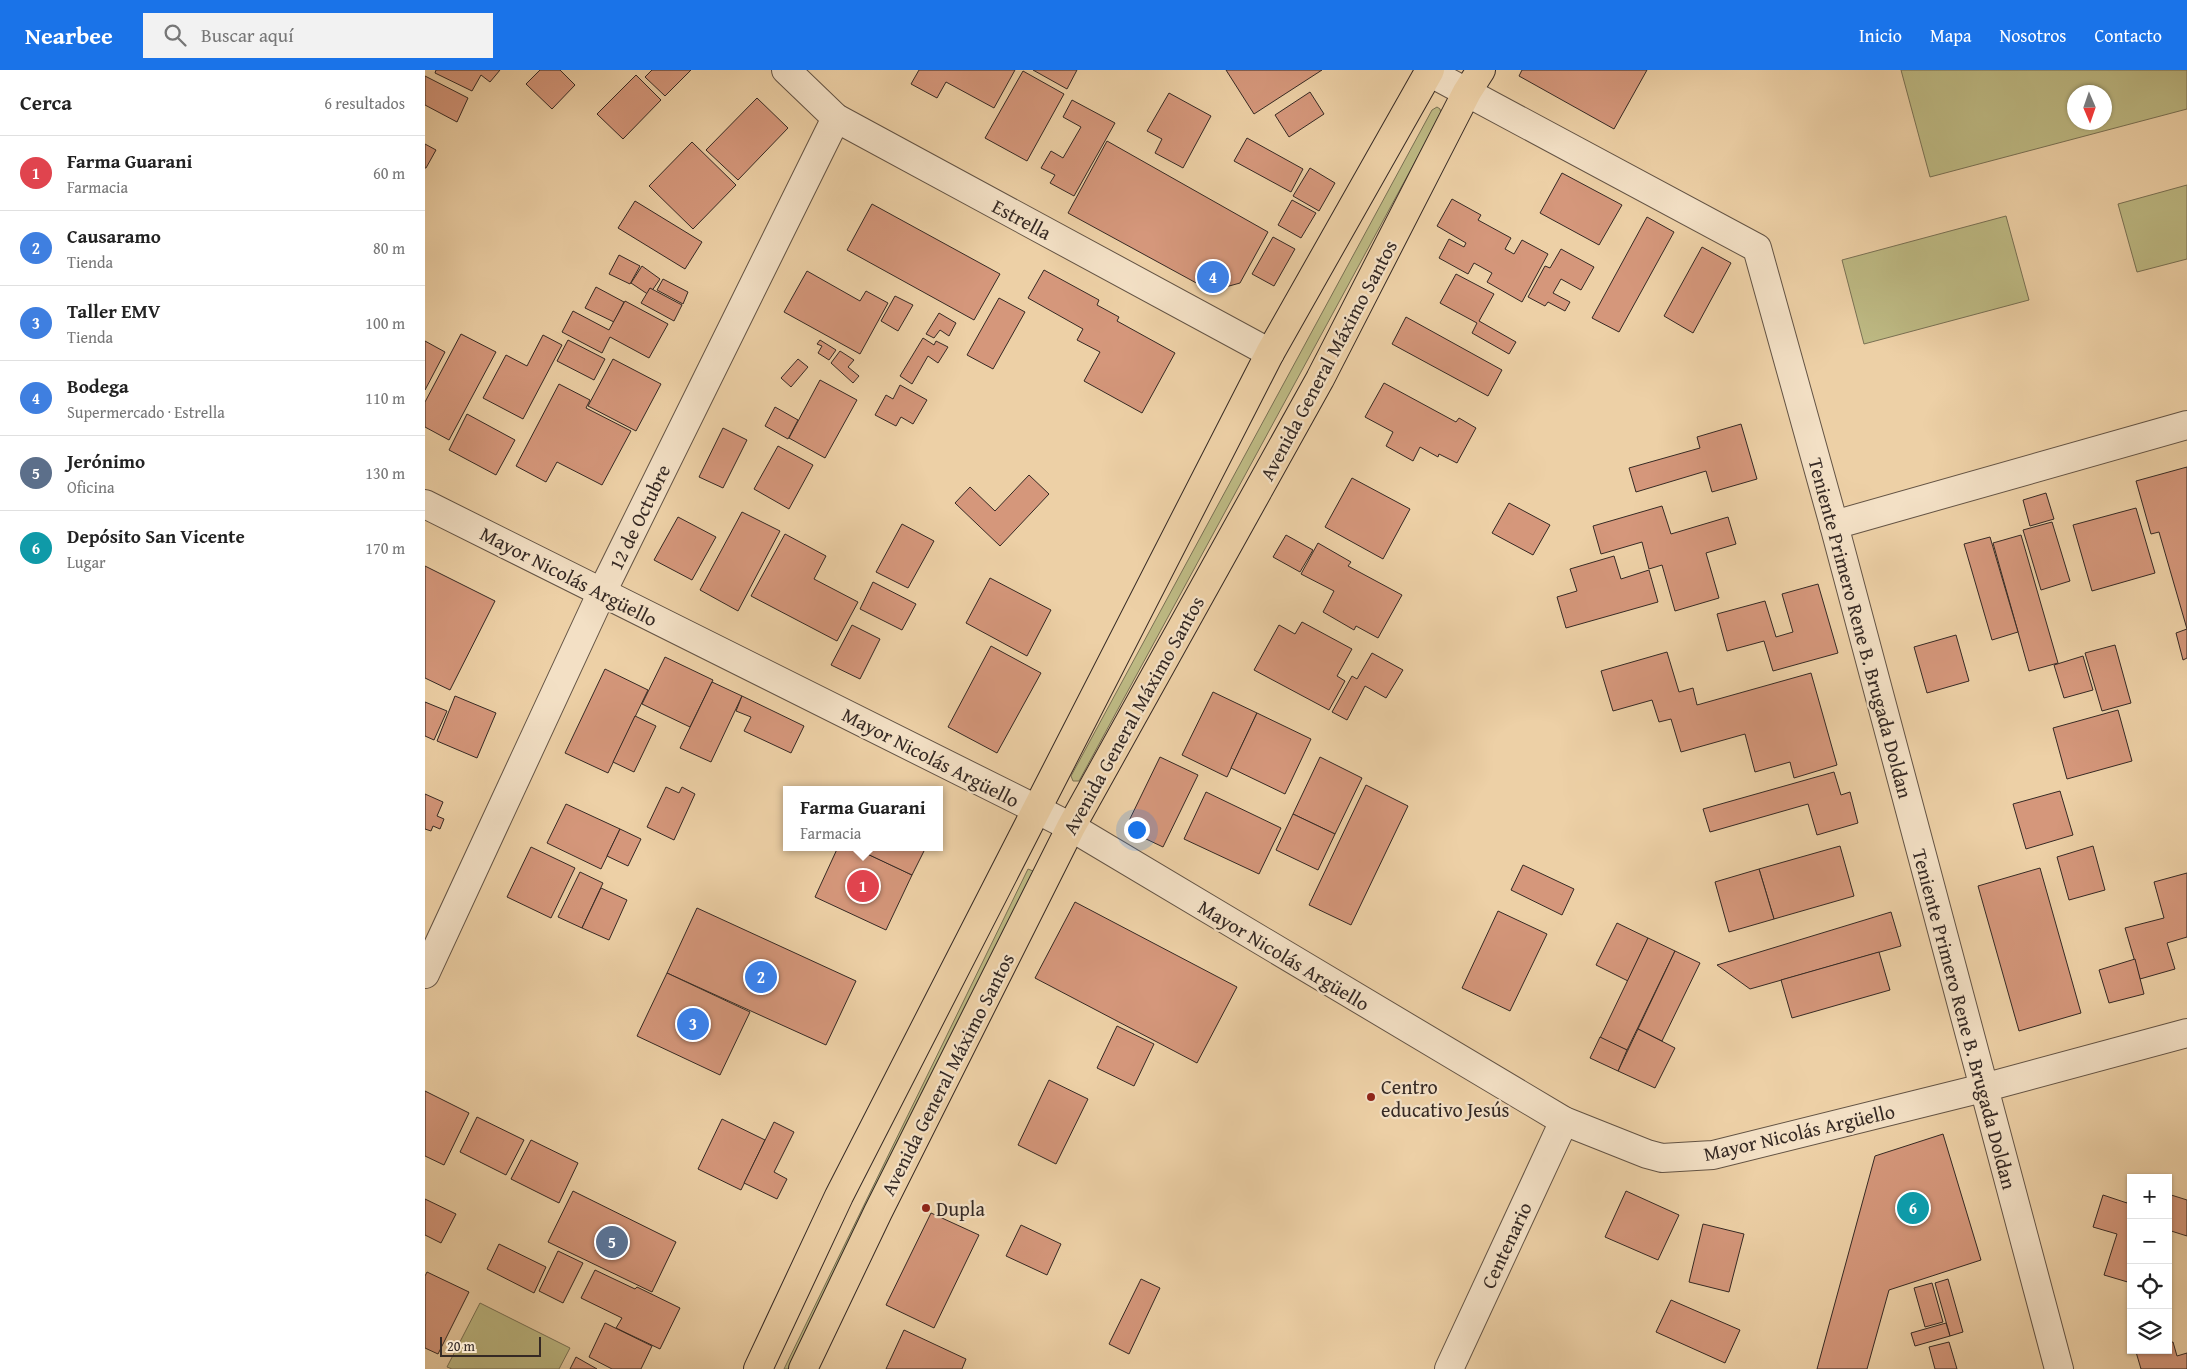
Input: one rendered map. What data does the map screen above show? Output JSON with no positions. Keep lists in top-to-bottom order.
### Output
{
  "streets": {
    "main road": ["Avenida General Máximo Santos"],
    "street": [
      "Estrella",
      "12 de Octubre",
      "Mayor Nicolás Argüello",
      "Teniente Primero Rene B. Brugada Doldan",
      "Centenario"
    ]
  },
  "crossings": [
    ["Estrella", "Avenida General Máximo Santos"],
    ["Estrella", "12 de Octubre"],
    ["Avenida General Máximo Santos", "Mayor Nicolás Argüello"],
    ["Avenida General Máximo Santos", "Teniente Primero Rene B. Brugada Doldan"],
    ["12 de Octubre", "Mayor Nicolás Argüello"],
    ["Mayor Nicolás Argüello", "Teniente Primero Rene B. Brugada Doldan"],
    ["Mayor Nicolás Argüello", "Centenario"]
  ],
  "places": ["Centro educativo Jesús", "Dupla"],
  "scale_bar": "20 m",
  "north": "bottom",
  "page": {
    "header": "Nearbee",
    "search": "Buscar aquí",
    "nav": [
      "Inicio",
      "Mapa",
      "Nosotros",
      "Contacto"
    ],
    "heading": ["Cerca", "6 resultados"],
    "list": [
      {
        "mark": "1",
        "name": "Farma Guarani",
        "note": "Farmacia",
        "value": "60 m"
      },
      {
        "mark": "2",
        "name": "Causaramo",
        "note": "Tienda",
        "value": "80 m"
      },
      {
        "mark": "3",
        "name": "Taller EMV",
        "note": "Tienda",
        "value": "100 m"
      },
      {
        "mark": "4",
        "name": "Bodega",
        "note": "Supermercado · Estrella",
        "value": "110 m"
      },
      {
        "mark": "5",
        "name": "Jerónimo",
        "note": "Oficina",
        "value": "130 m"
      },
      {
        "mark": "6",
        "name": "Depósito San Vicente",
        "note": "Lugar",
        "value": "170 m"
      }
    ],
    "pins": [
      "4",
      "1",
      "2",
      "3",
      "6",
      "5"
    ],
    "popup": ["Farma Guarani", "Farmacia"],
    "map_buttons": ["+", "−"],
    "scale": "20 m"
  }
}
